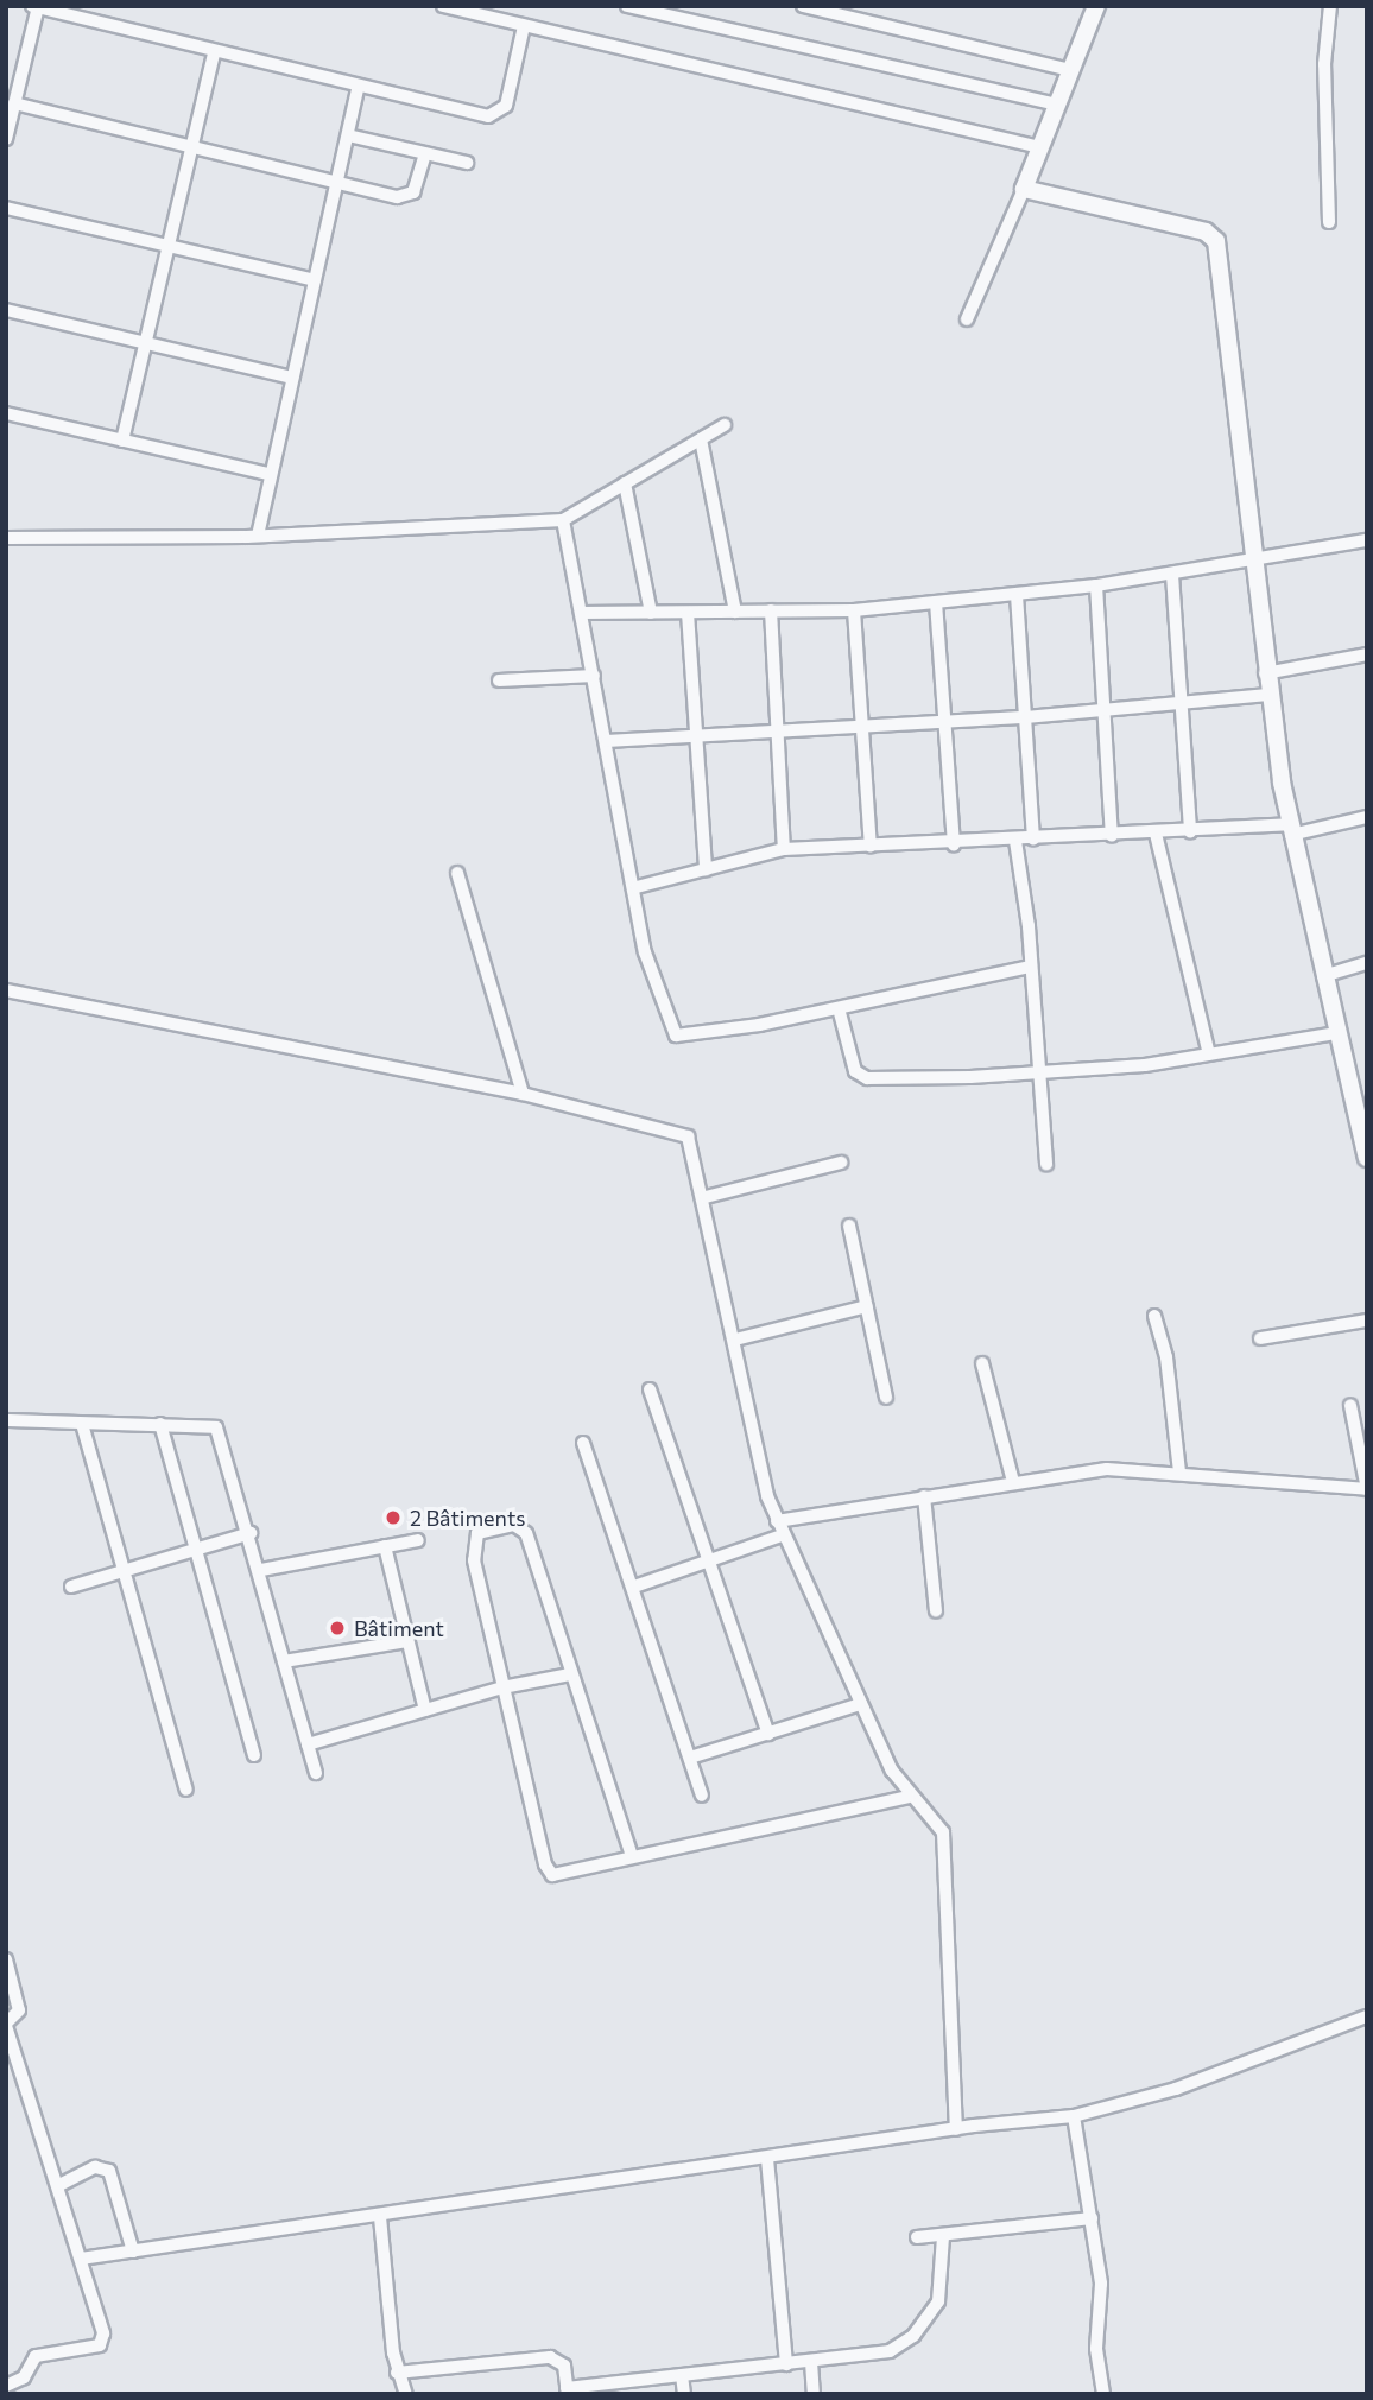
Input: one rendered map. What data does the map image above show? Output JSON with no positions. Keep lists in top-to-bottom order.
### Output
{
  "places": ["2 Bâtiments", "Bâtiment"]
}
